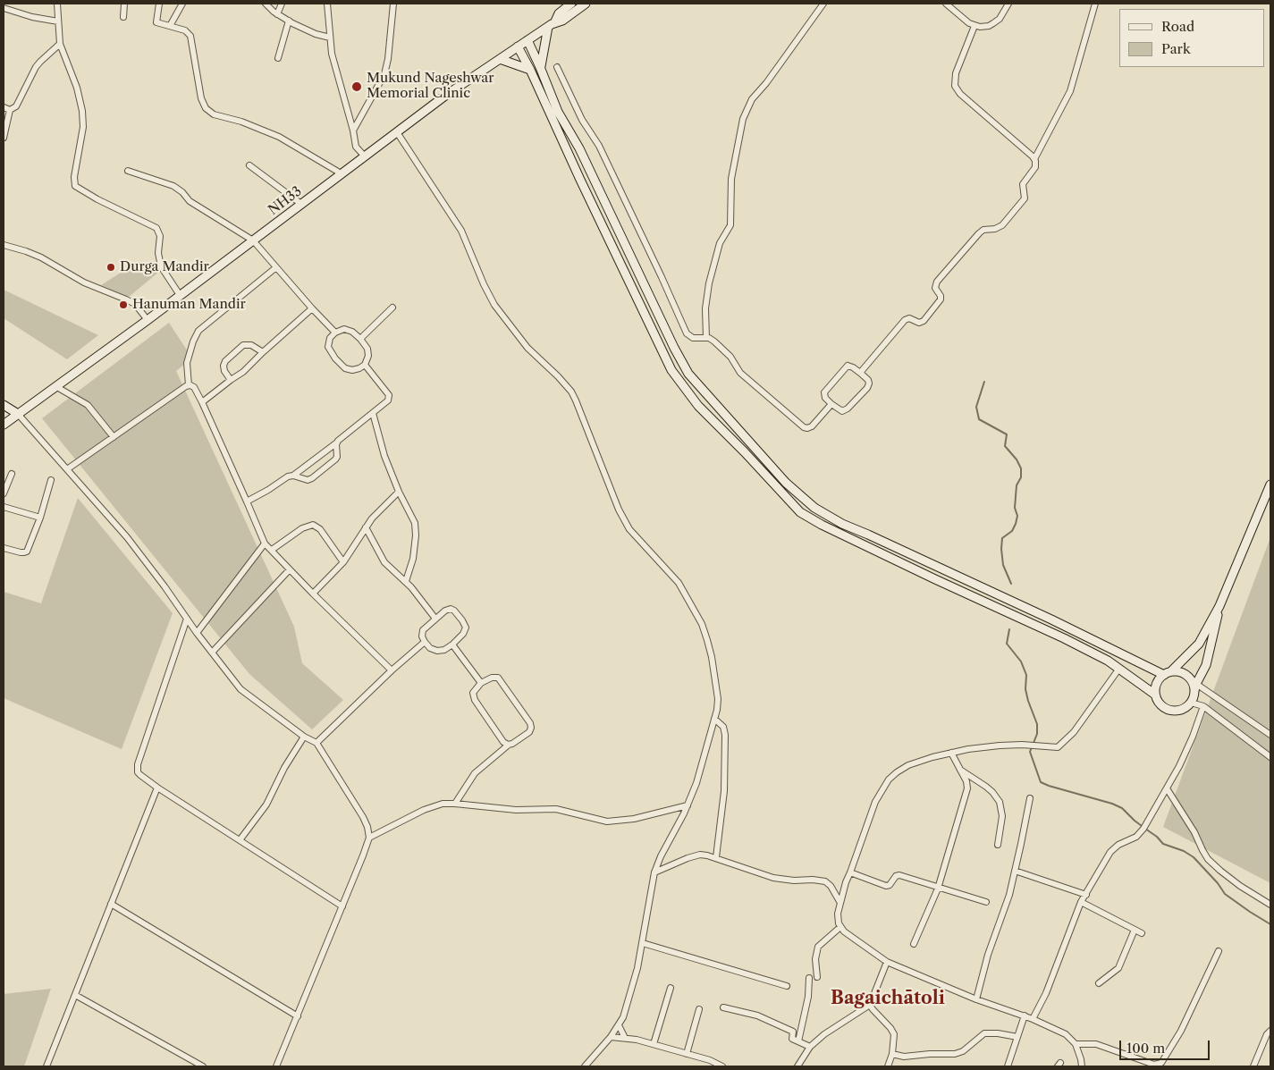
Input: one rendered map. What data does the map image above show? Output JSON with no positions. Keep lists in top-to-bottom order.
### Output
{
  "streets": {
    "main road": ["NH33"]
  },
  "districts": ["Bagaichātoli"],
  "places": ["Mukund Nageshwar Memorial Clinic", "Durga Mandir", "Hanuman Mandir"],
  "legend": ["Road", "Park"],
  "scale_bar": "100 m"
}
